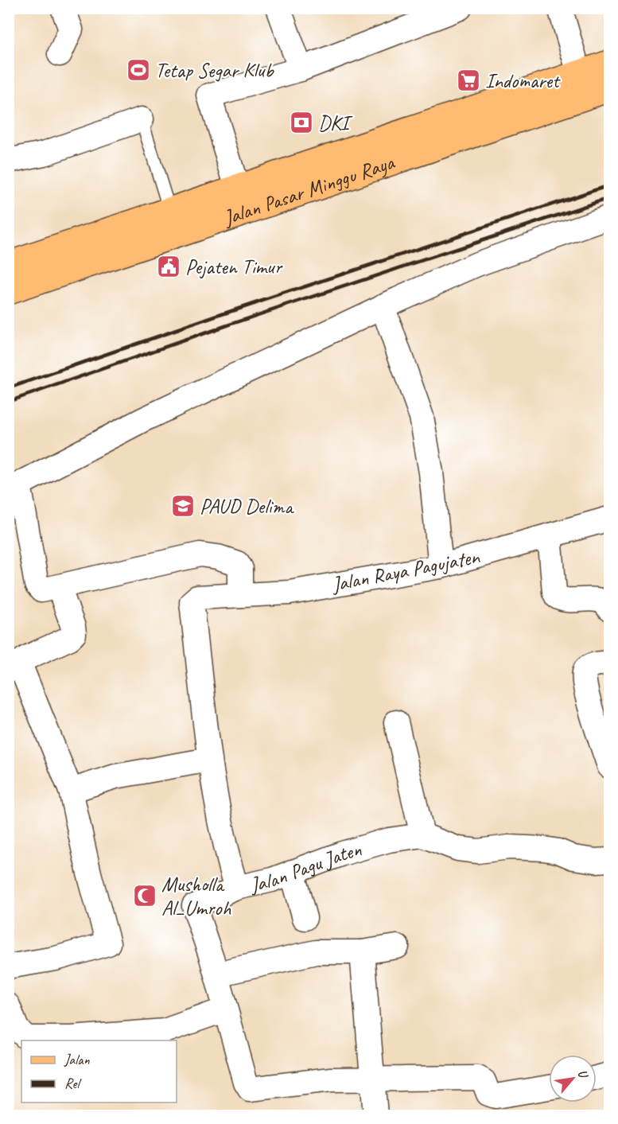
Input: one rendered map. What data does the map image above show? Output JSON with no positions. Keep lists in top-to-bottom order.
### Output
{
  "streets": {
    "main road": ["Jalan Pasar Minggu Raya"],
    "street": ["Jalan Raya Pagujaten", "Jalan Pagu Jaten"]
  },
  "crossings": [
    ["Jalan Raya Pagujaten", "Jalan Pagu Jaten"]
  ],
  "places": {
    "sports": ["Tetap Segar Klub"],
    "supermarket": ["Indomaret"],
    "bank": ["DKI"],
    "public building": ["Pejaten Timur"],
    "school or university": ["PAUD Delima"],
    "mosque": ["Musholla Al_Umroh"]
  },
  "legend": ["Jalan", "Rel"],
  "north": "top right"
}
